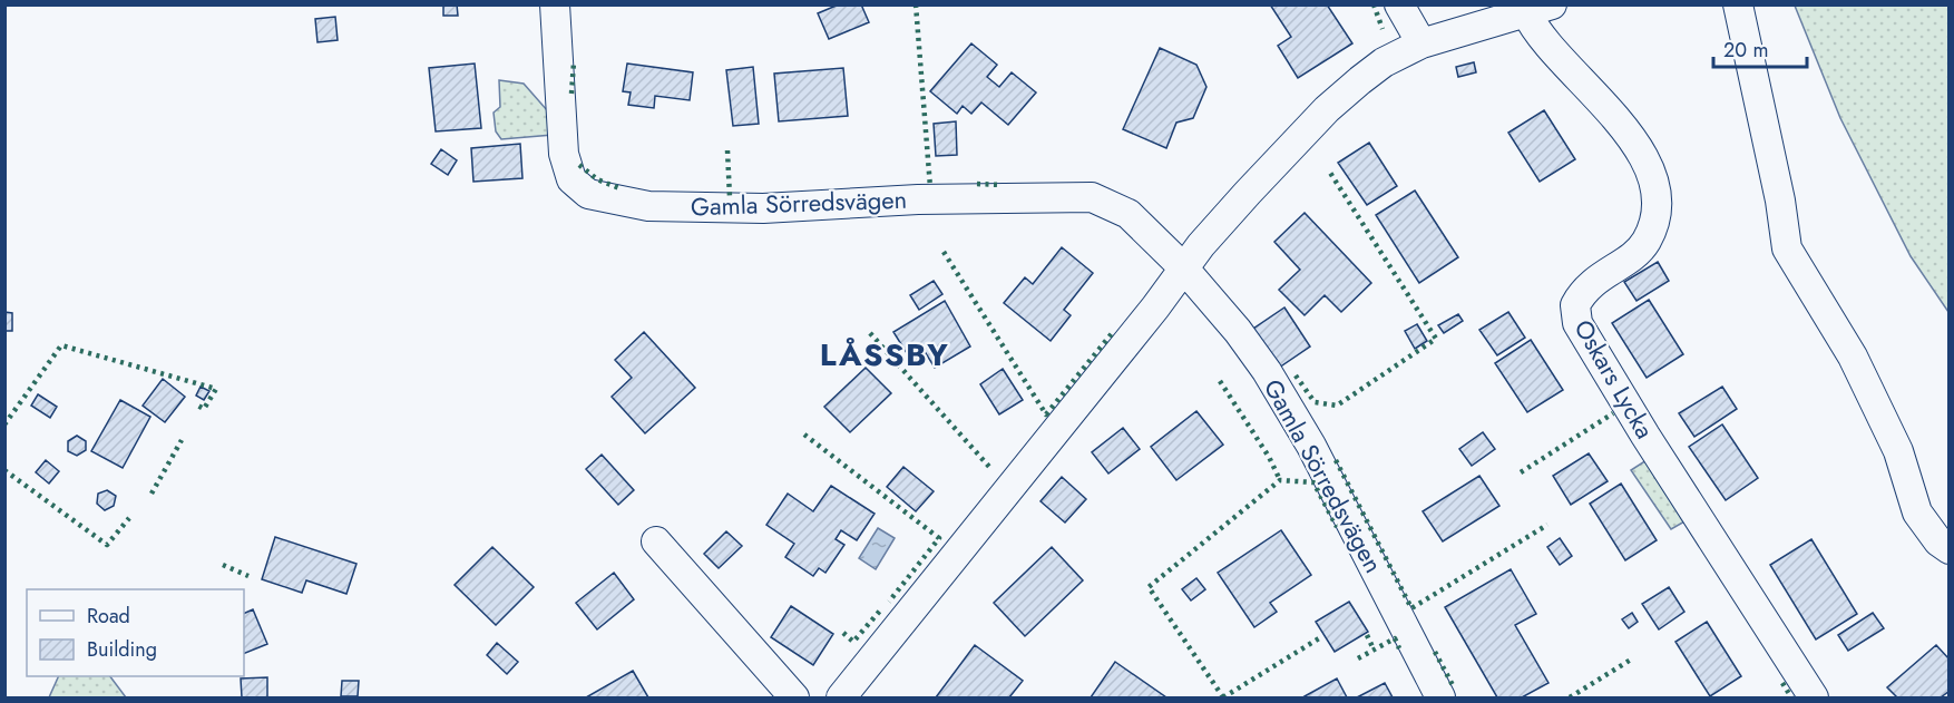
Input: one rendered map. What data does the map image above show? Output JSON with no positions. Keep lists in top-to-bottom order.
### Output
{
  "streets": {
    "street": ["Gamla Sörredsvägen", "Oskars Lycka"]
  },
  "districts": ["LÅSSBY"],
  "legend": ["Road", "Building"],
  "scale_bar": "20 m"
}
